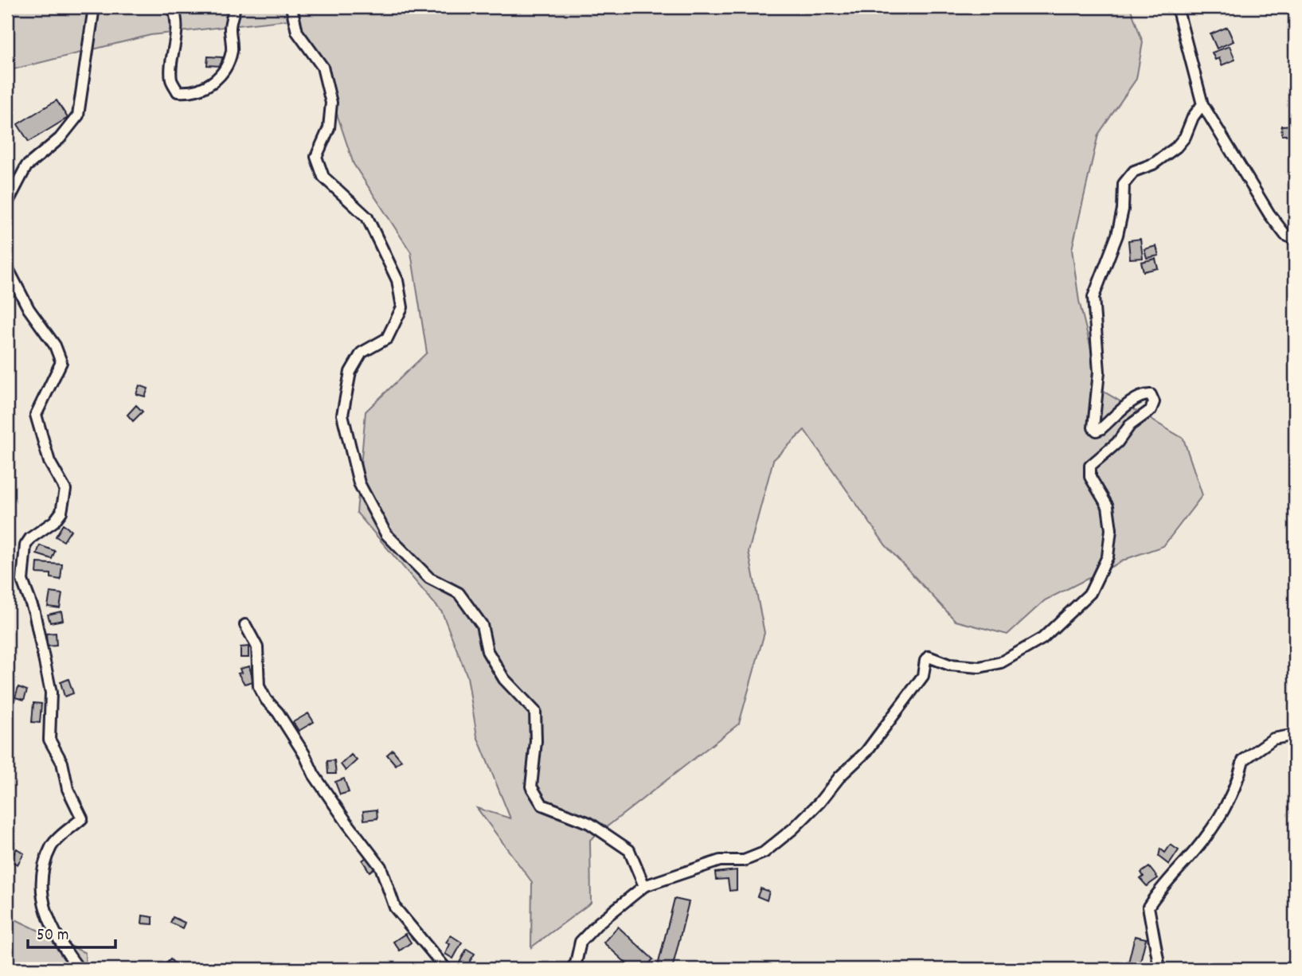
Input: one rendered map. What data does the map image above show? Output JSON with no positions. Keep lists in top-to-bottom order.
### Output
{
  "scale_bar": "50 m"
}
